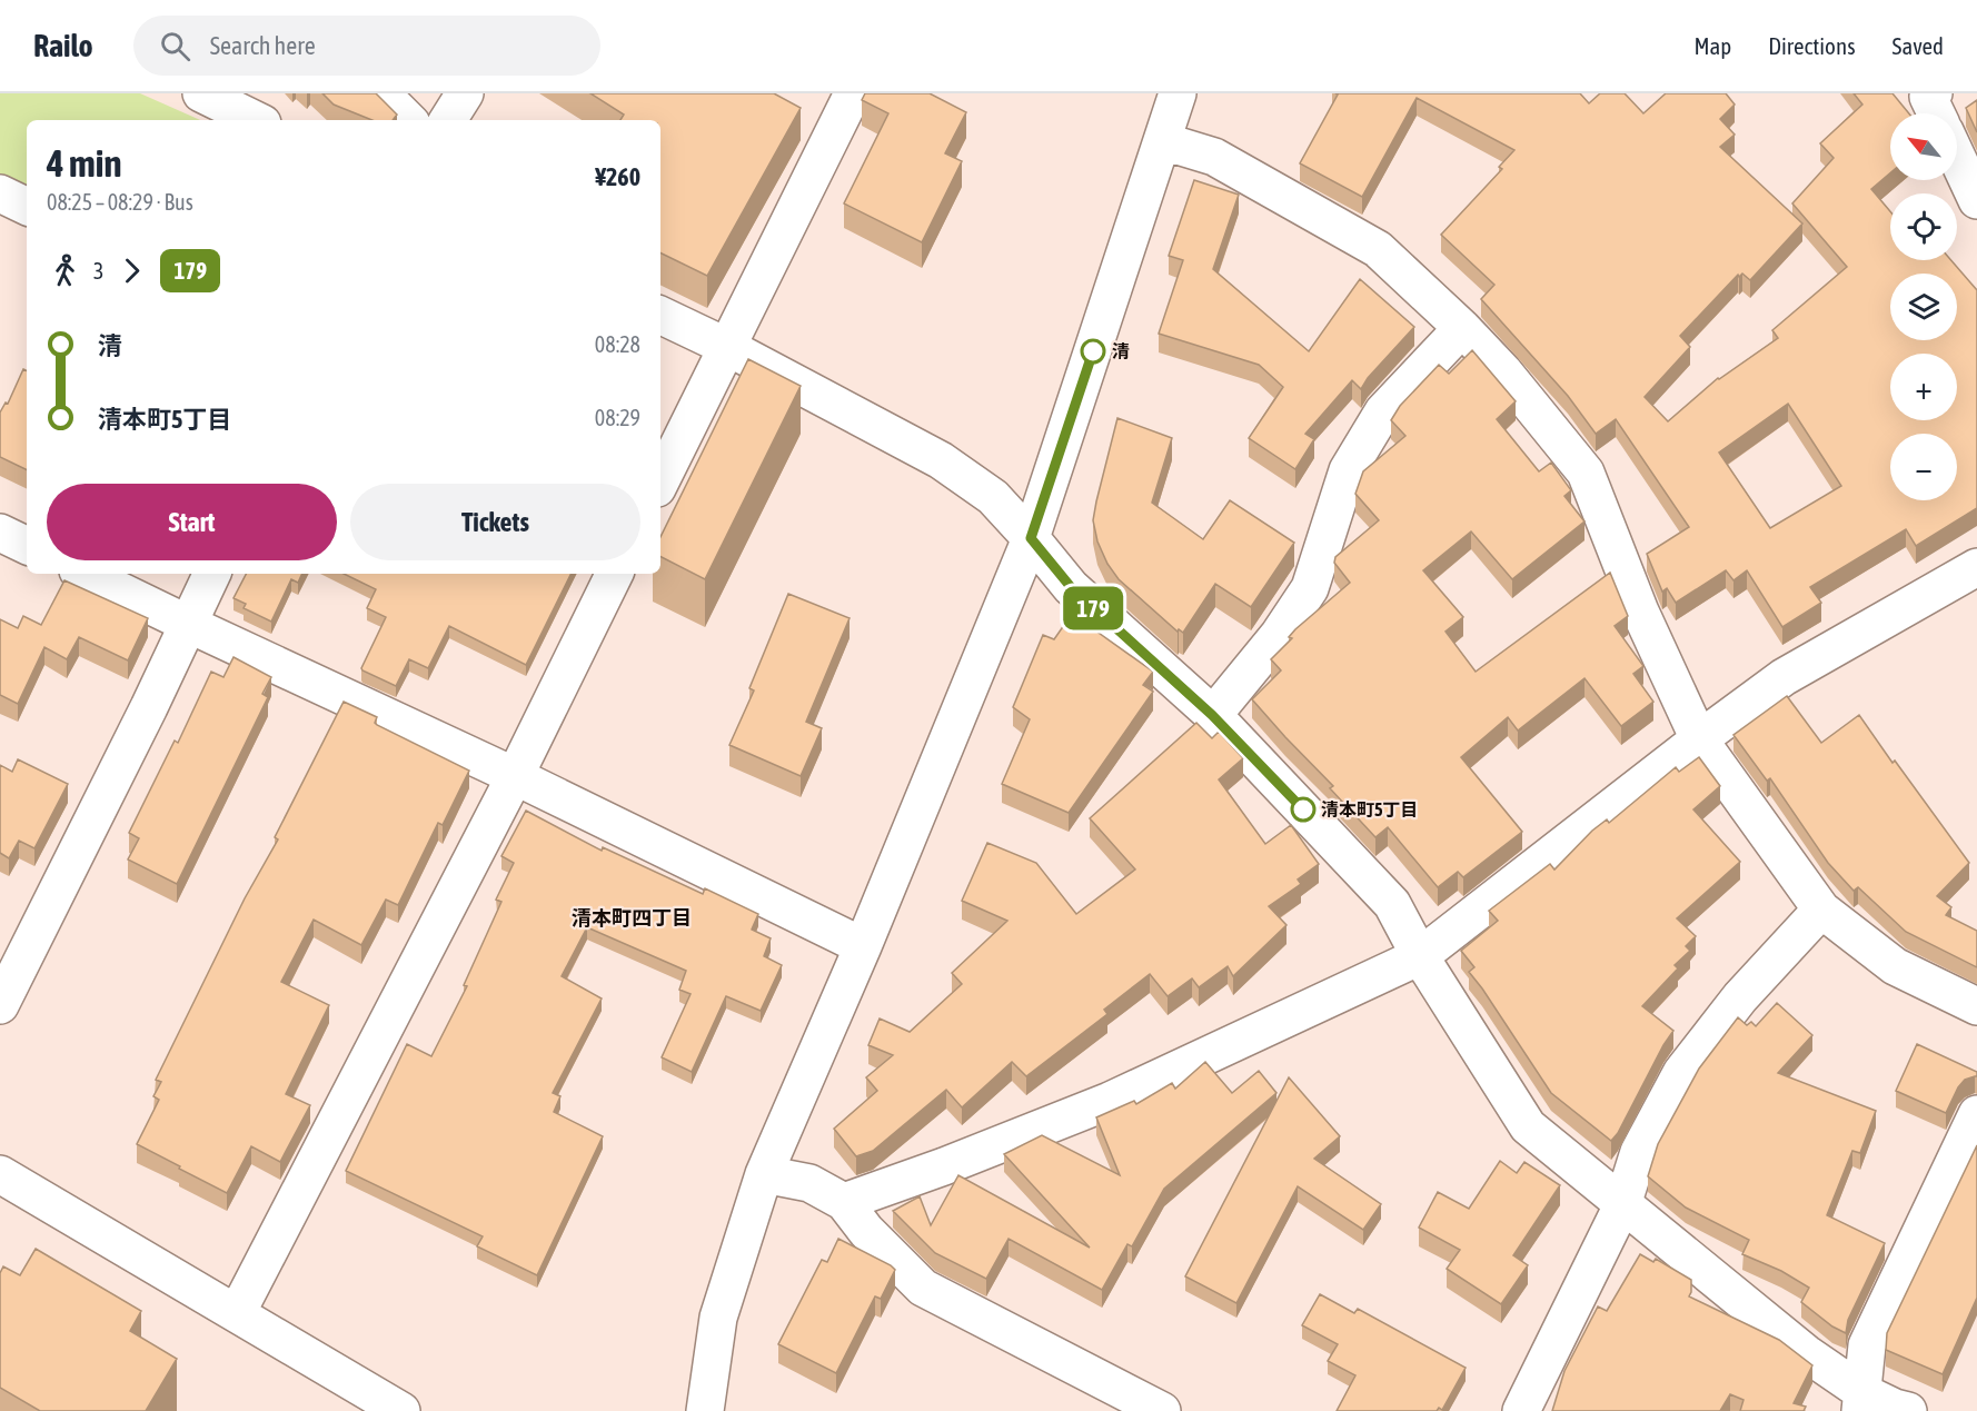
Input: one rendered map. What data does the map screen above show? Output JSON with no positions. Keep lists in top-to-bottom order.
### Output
{
  "districts": ["清本町四丁目"],
  "places": ["清", "清本町5丁目"],
  "lines": ["bus line 179"],
  "north": "top left",
  "page": {
    "header": "Railo",
    "search": "Search here",
    "nav": ["Map", "Directions", "Saved"],
    "on_map": "179",
    "map_buttons": ["+", "−"],
    "heading": ["4 min", "08:25 – 08:29 · Bus", "¥260"],
    "legs": ["3", "179"],
    "list": [
      {
        "name": "清",
        "value": "08:28"
      },
      {
        "name": "清本町5丁目",
        "value": "08:29"
      }
    ],
    "buttons": ["Start", "Tickets"]
  }
}
